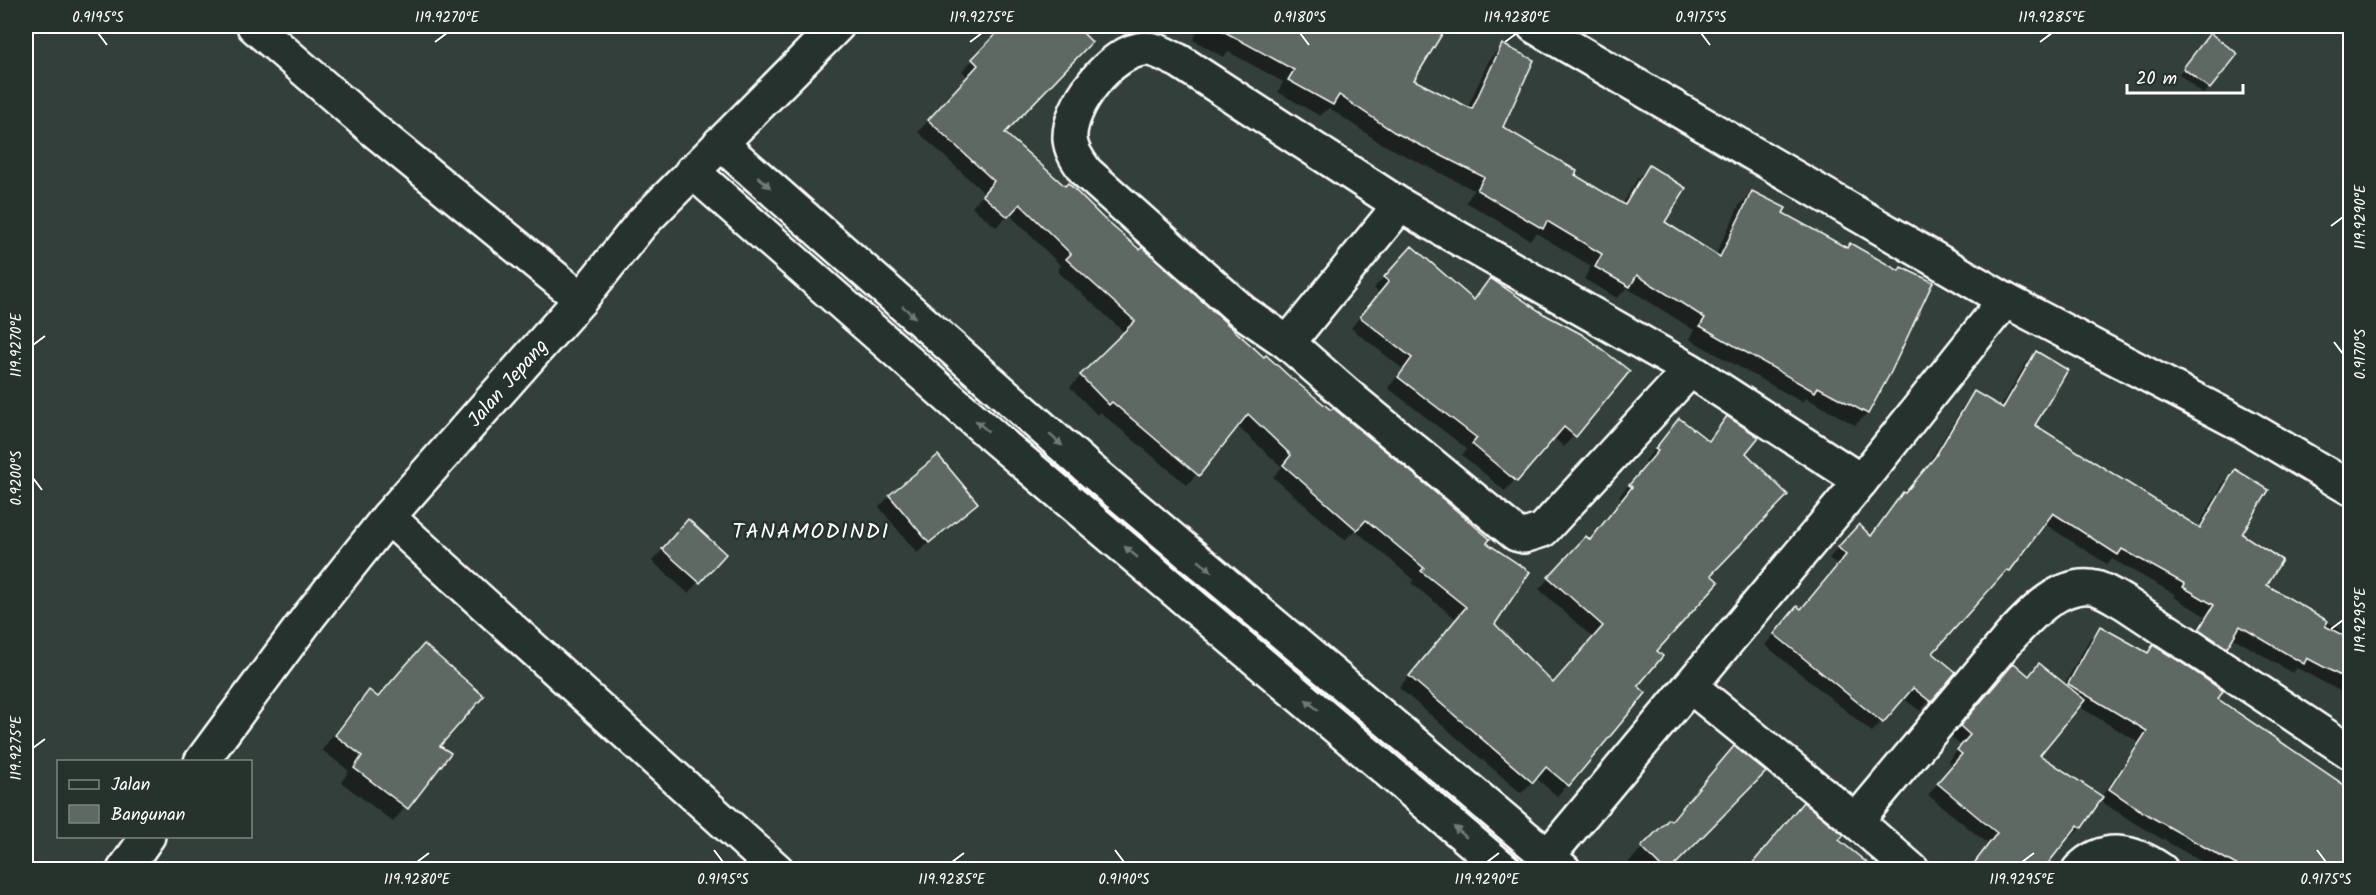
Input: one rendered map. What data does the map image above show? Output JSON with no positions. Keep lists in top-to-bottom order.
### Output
{
  "streets": {
    "street": ["Jalan Jepang"]
  },
  "districts": ["TANAMODINDI"],
  "legend": ["Jalan", "Bangunan"],
  "scale_bar": "20 m",
  "coordinates": [
    "0.9195°S",
    "119.9270°E",
    "119.9275°E",
    "0.9180°S",
    "119.9280°E",
    "0.9175°S",
    "119.9285°E",
    "119.9290°E",
    "0.9170°S",
    "0.9200°S",
    "119.9295°E",
    "0.9190°S"
  ]
}
